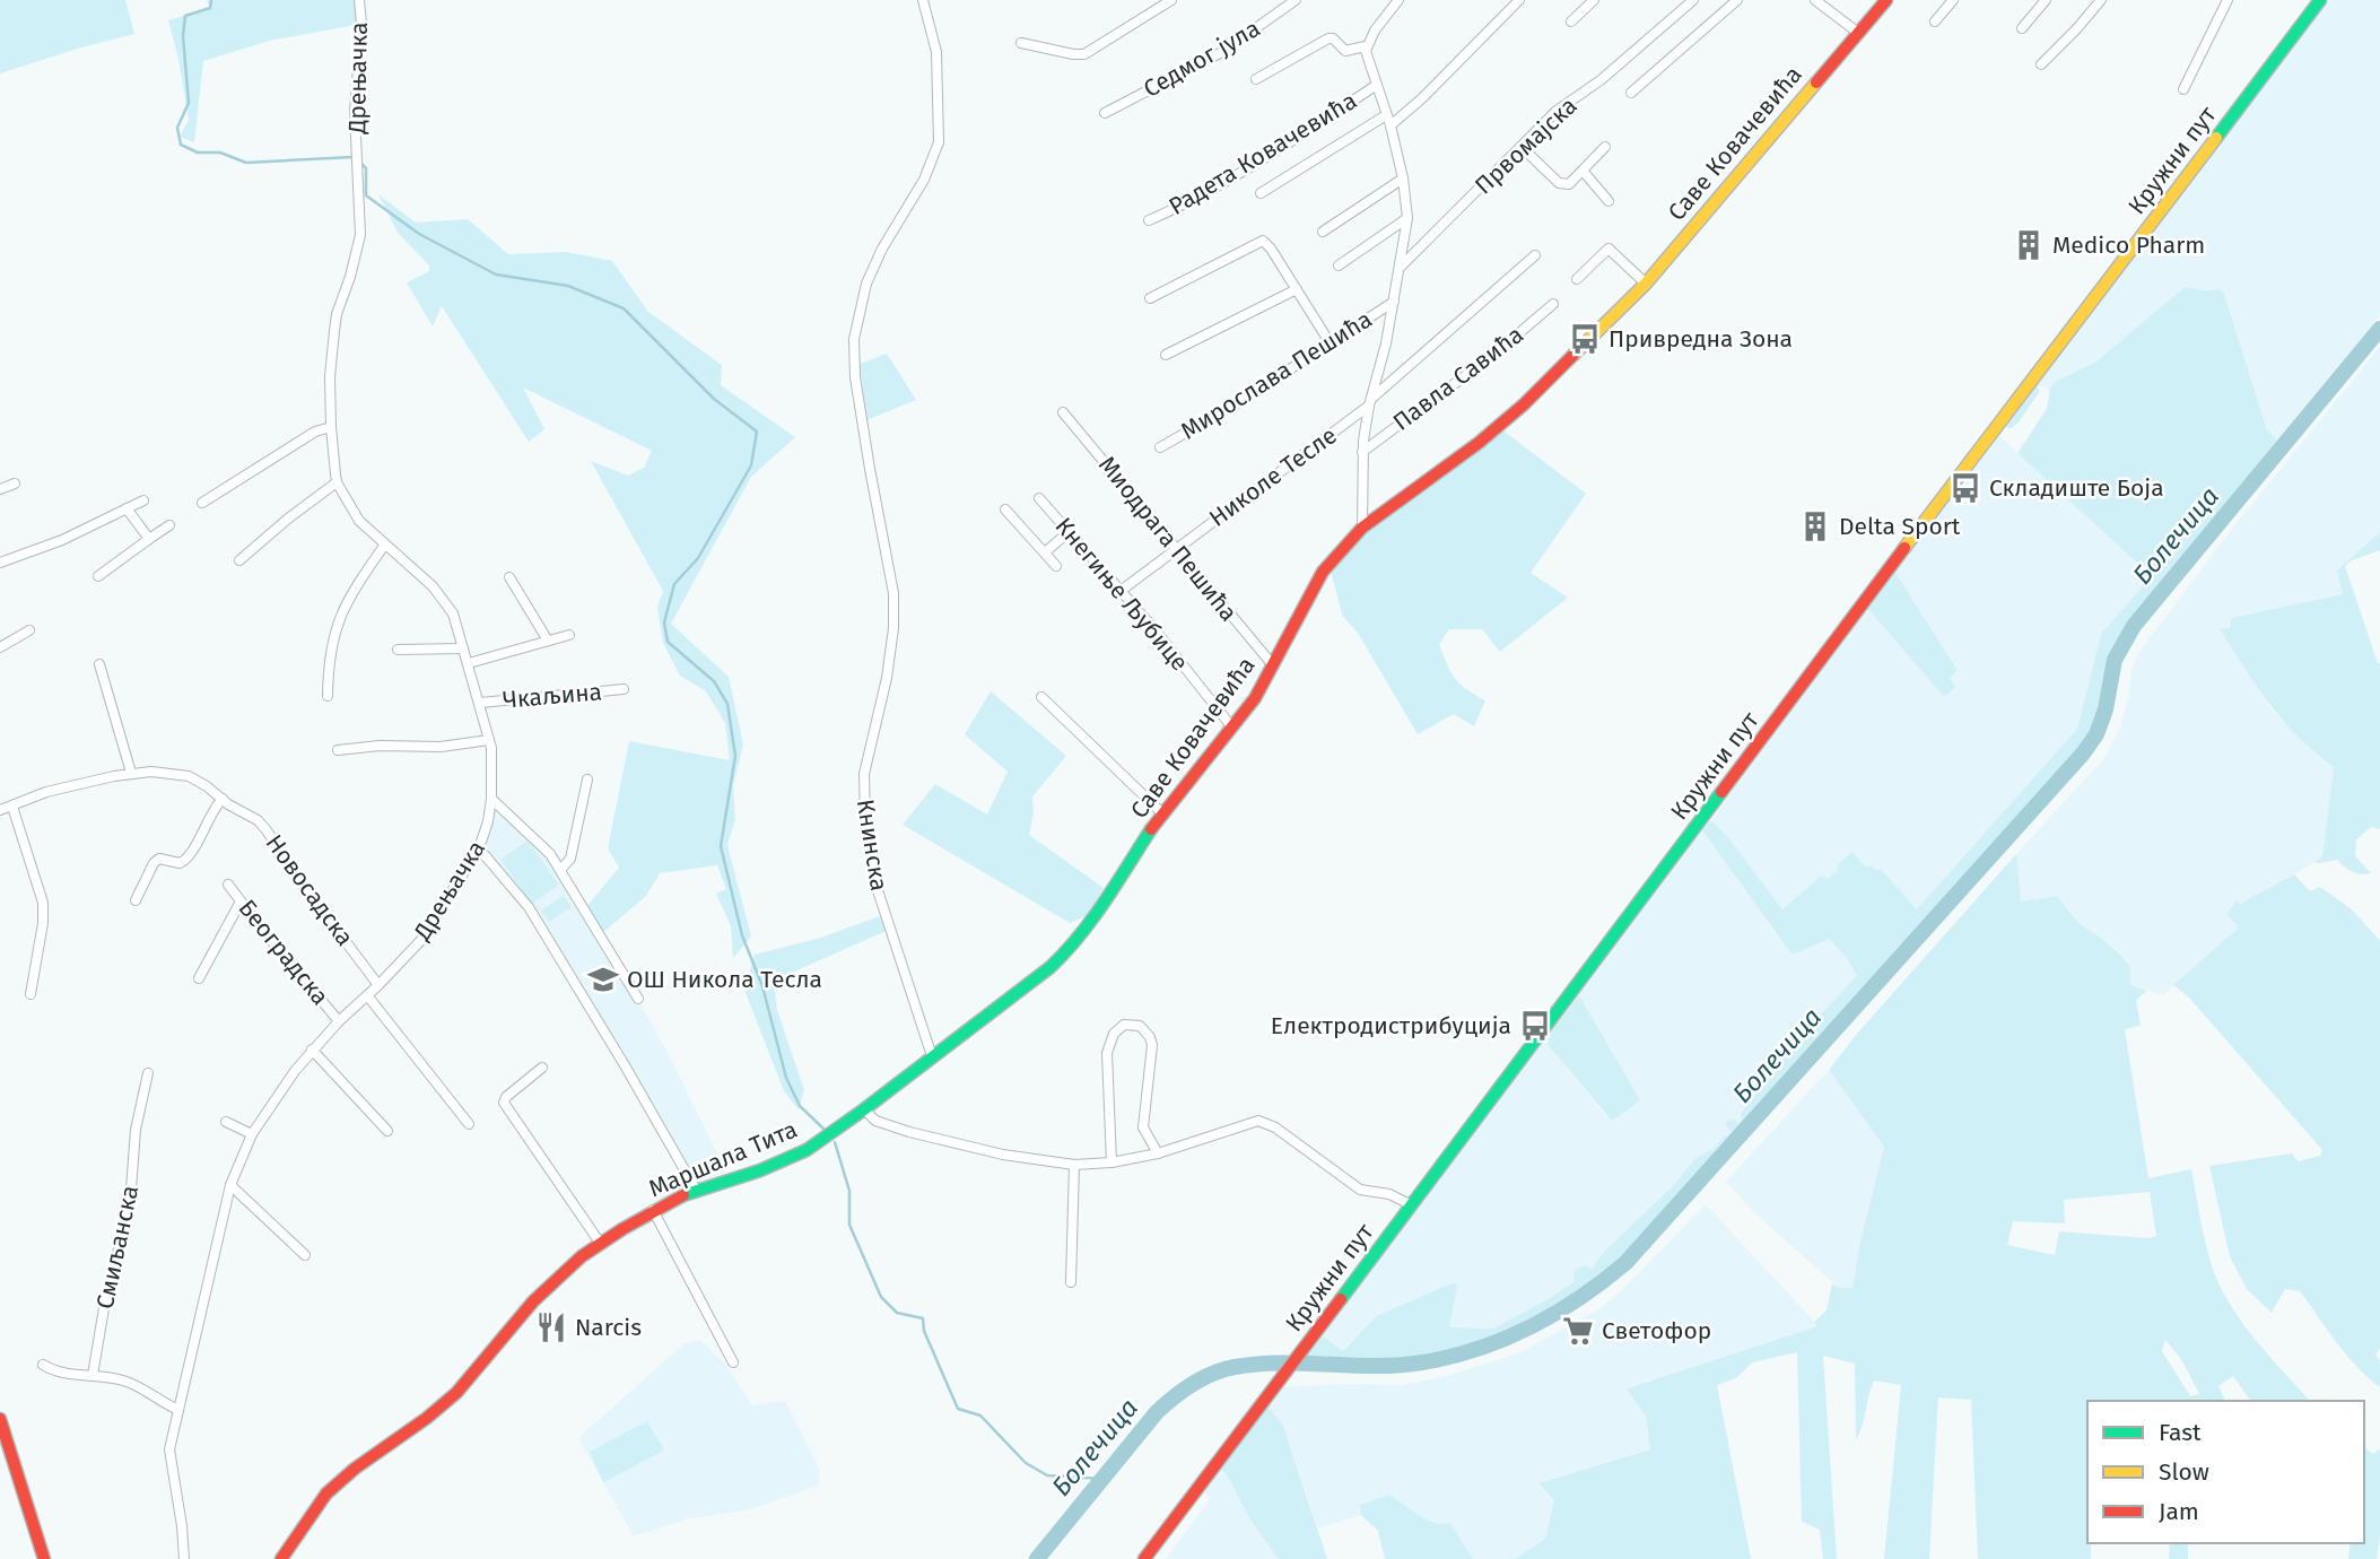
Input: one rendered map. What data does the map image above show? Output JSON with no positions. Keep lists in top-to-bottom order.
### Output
{
  "streets": {
    "street": [
      "Седмог јула",
      "Дрењачка",
      "Саве Ковачевића",
      "Првомајска",
      "Радета Ковачевића",
      "Кружни пут",
      "Мирослава Пешића",
      "Павла Савића",
      "Николе Тесле",
      "Миодрага Пешића",
      "Кнегиње Љубице",
      "Чкаљина",
      "Книнска",
      "Новосадска",
      "Београдска",
      "Маршала Тита",
      "Смиљанска"
    ]
  },
  "crossings": [
    ["Дрењачка", "Чкаљина"],
    ["Дрењачка", "Новосадска"],
    ["Дрењачка", "Београдска"],
    ["Саве Ковачевића", "Миодрага Пешића"],
    ["Саве Ковачевића", "Кнегиње Љубице"],
    ["Саве Ковачевића", "Книнска"],
    ["Саве Ковачевића", "Маршала Тита"],
    ["Николе Тесле", "Миодрага Пешића"],
    ["Николе Тесле", "Кнегиње Љубице"]
  ],
  "water": ["Болечица"],
  "places": {
    "building": ["Medico Pharm", "Delta Sport"],
    "bus stop": ["Привредна Зона", "Складиште Боја", "Електродистрибуција"],
    "school or university": ["ОШ Никола Тесла"],
    "restaurant": ["Narcis"],
    "supermarket": ["Светофор"]
  },
  "legend": ["Fast", "Slow", "Jam"]
}
